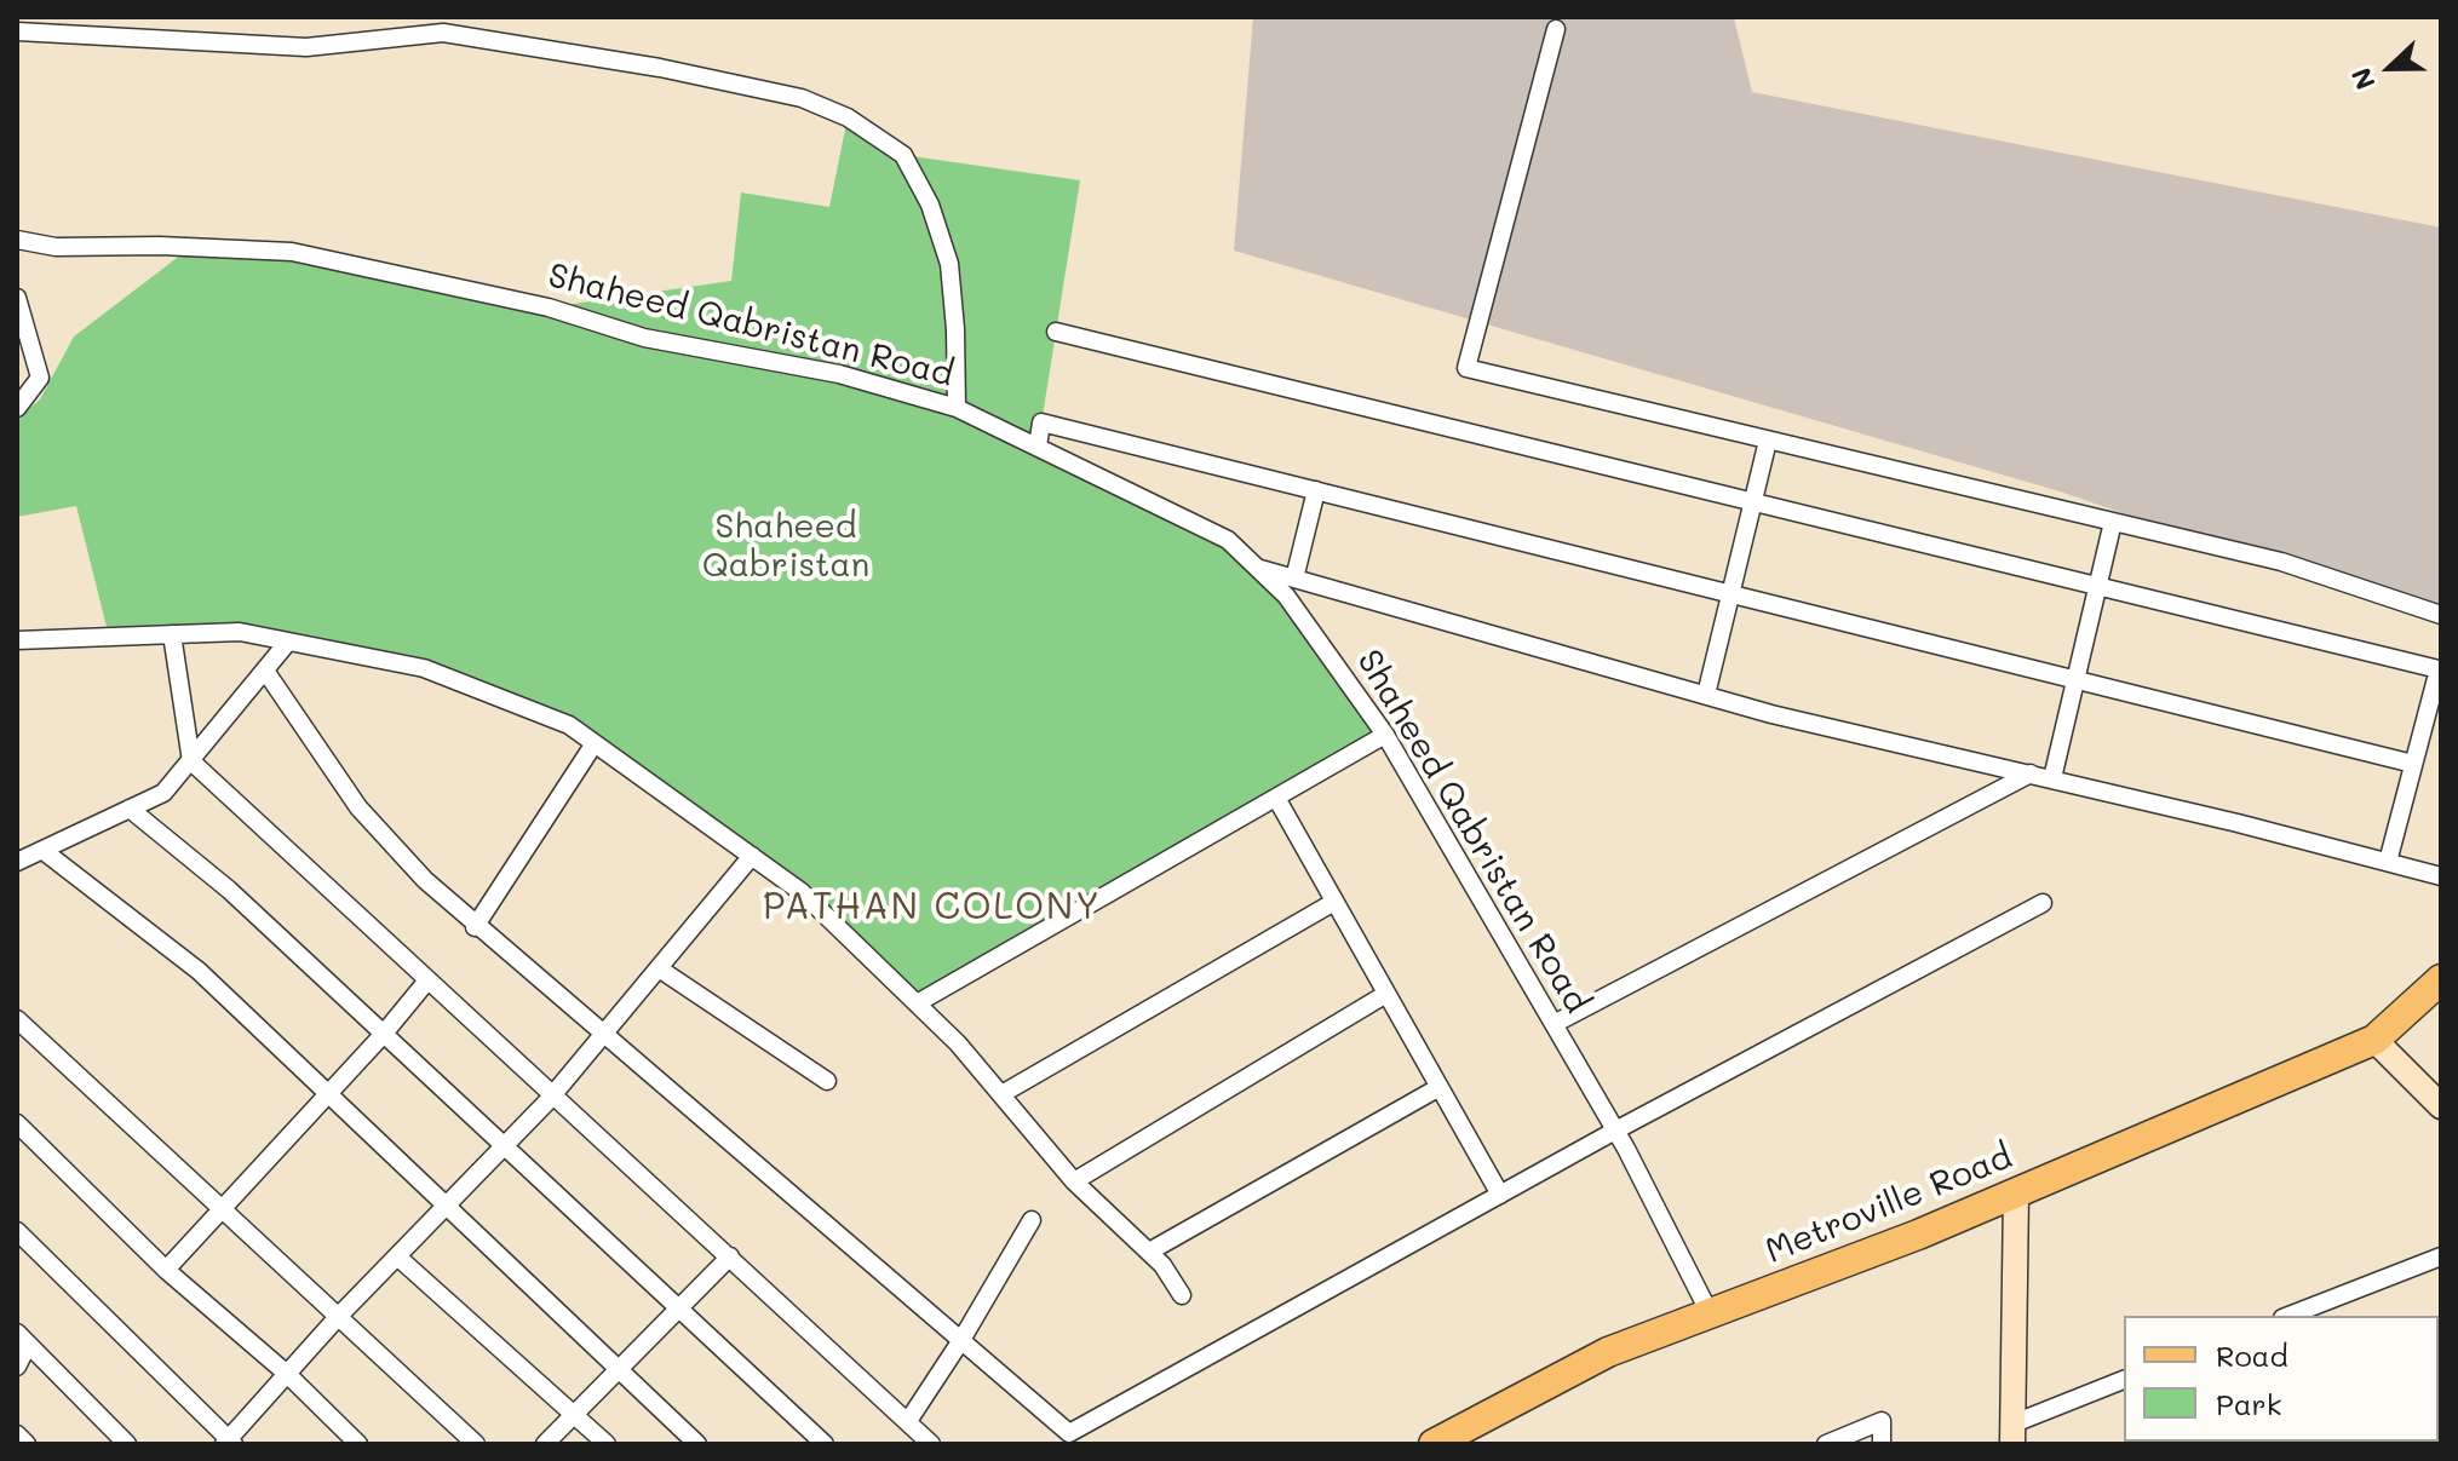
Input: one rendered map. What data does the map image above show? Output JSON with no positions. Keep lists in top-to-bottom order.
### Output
{
  "streets": {
    "main road": ["Metroville Road"],
    "street": ["Shaheed Qabristan Road"]
  },
  "crossings": [
    ["Shaheed Qabristan Road", "Metroville Road"]
  ],
  "districts": ["PATHAN COLONY"],
  "parks": ["Shaheed Qabristan"],
  "legend": ["Road", "Park"],
  "north": "left"
}
